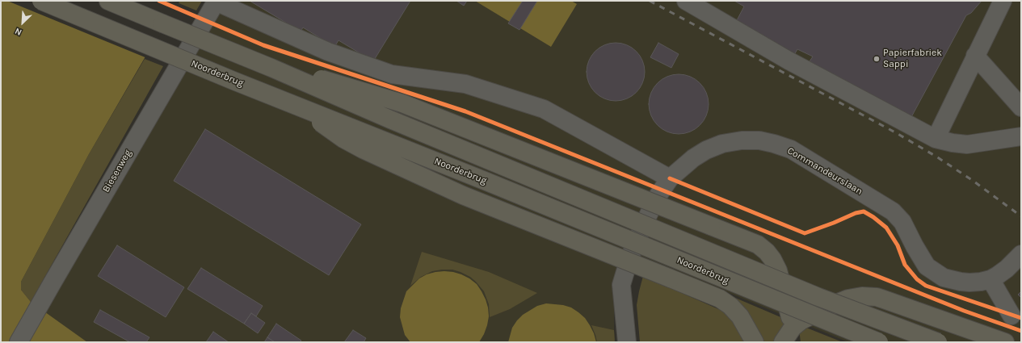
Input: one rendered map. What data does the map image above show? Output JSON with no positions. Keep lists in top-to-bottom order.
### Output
{
  "streets": {
    "main road": ["Noorderbrug"],
    "street": ["Biesenweg", "Commandeurslaan"]
  },
  "places": ["Papierfabriek Sappi"],
  "north": "bottom left"
}
